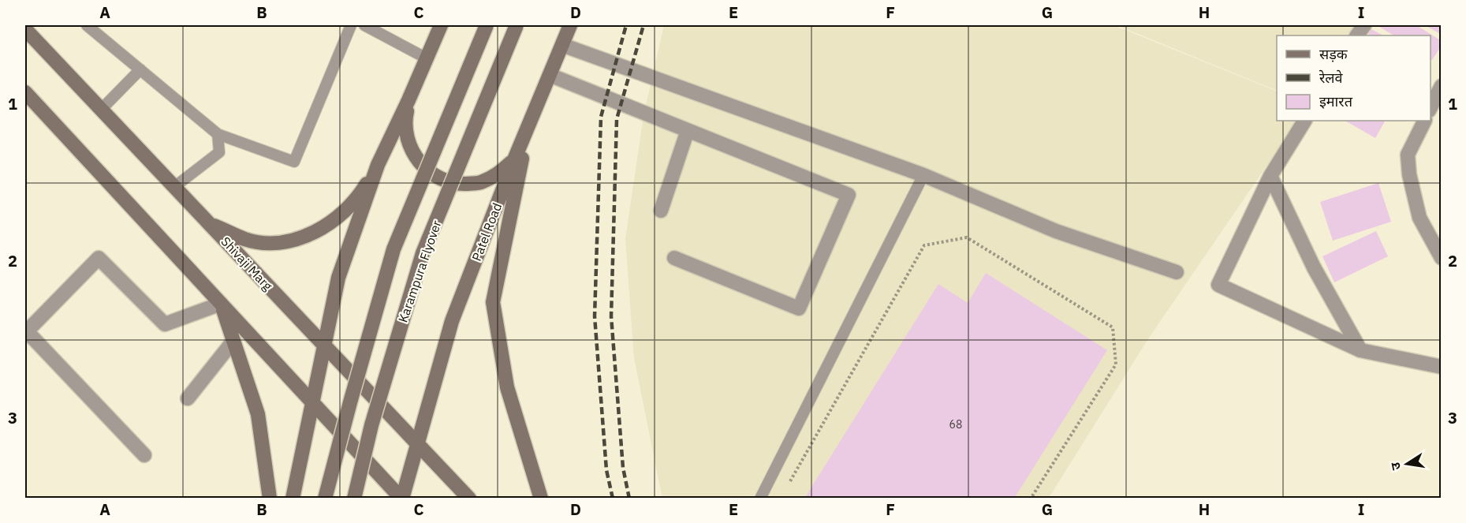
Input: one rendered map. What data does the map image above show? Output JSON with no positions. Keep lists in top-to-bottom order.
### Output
{
  "streets": {
    "main road": ["Patel Road", "Shivaji Marg", "Karampura Flyover"]
  },
  "crossings": [
    ["Patel Road", "Shivaji Marg"]
  ],
  "house_numbers": ["68"],
  "legend": ["सड़क", "रेलवे", "इमारत"],
  "north": "left",
  "grid": {
    "columns": [
      "A",
      "B",
      "C",
      "D",
      "E",
      "F",
      "G",
      "H",
      "I"
    ],
    "rows": ["1", "2", "3"]
  }
}
